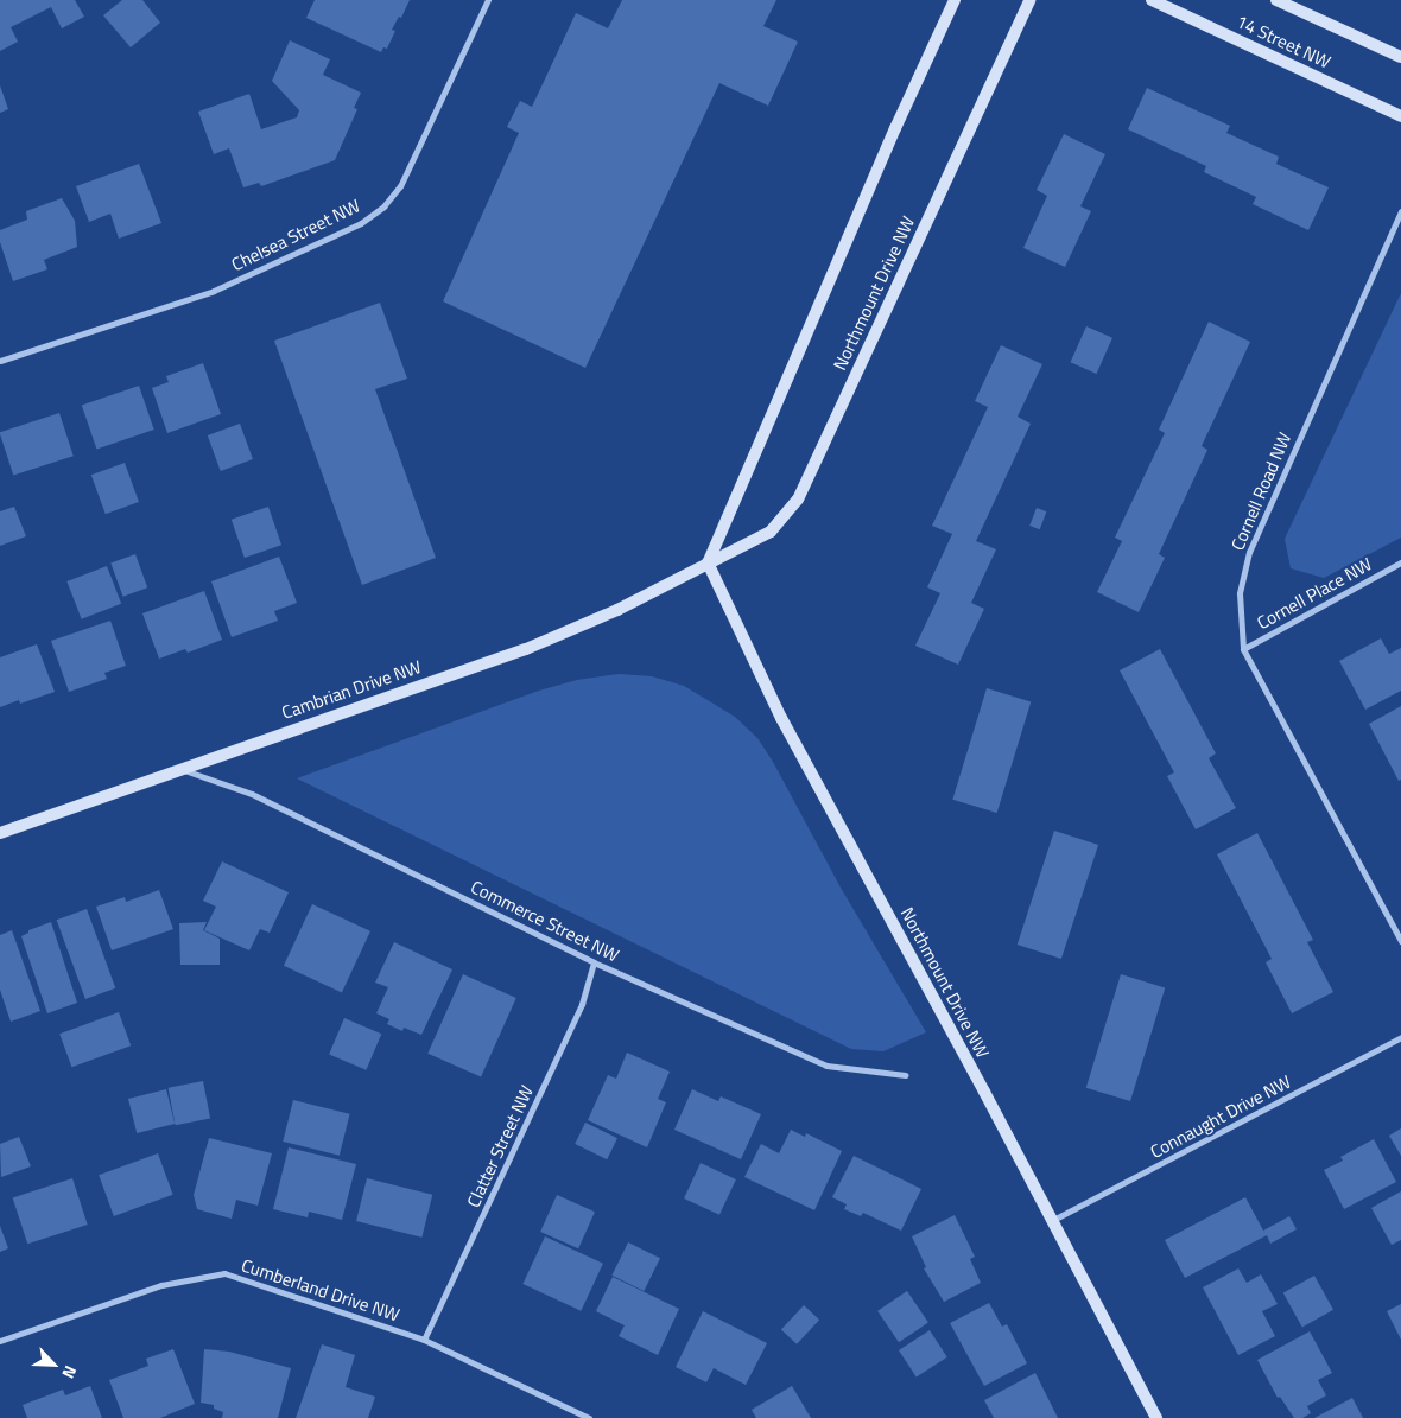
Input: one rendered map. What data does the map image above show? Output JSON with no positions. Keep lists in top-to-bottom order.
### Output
{
  "streets": {
    "street": [
      "14 Street NW",
      "Chelsea Street NW",
      "Northmount Drive NW",
      "Cornell Road NW",
      "Cornell Place NW",
      "Cambrian Drive NW",
      "Commerce Street NW",
      "Connaught Drive NW",
      "Clatter Street NW",
      "Cumberland Drive NW"
    ]
  },
  "crossings": [
    ["Northmount Drive NW", "Cambrian Drive NW"],
    ["Northmount Drive NW", "Connaught Drive NW"],
    ["Cornell Road NW", "Cornell Place NW"],
    ["Cambrian Drive NW", "Commerce Street NW"],
    ["Commerce Street NW", "Clatter Street NW"],
    ["Clatter Street NW", "Cumberland Drive NW"]
  ],
  "north": "bottom right"
}
